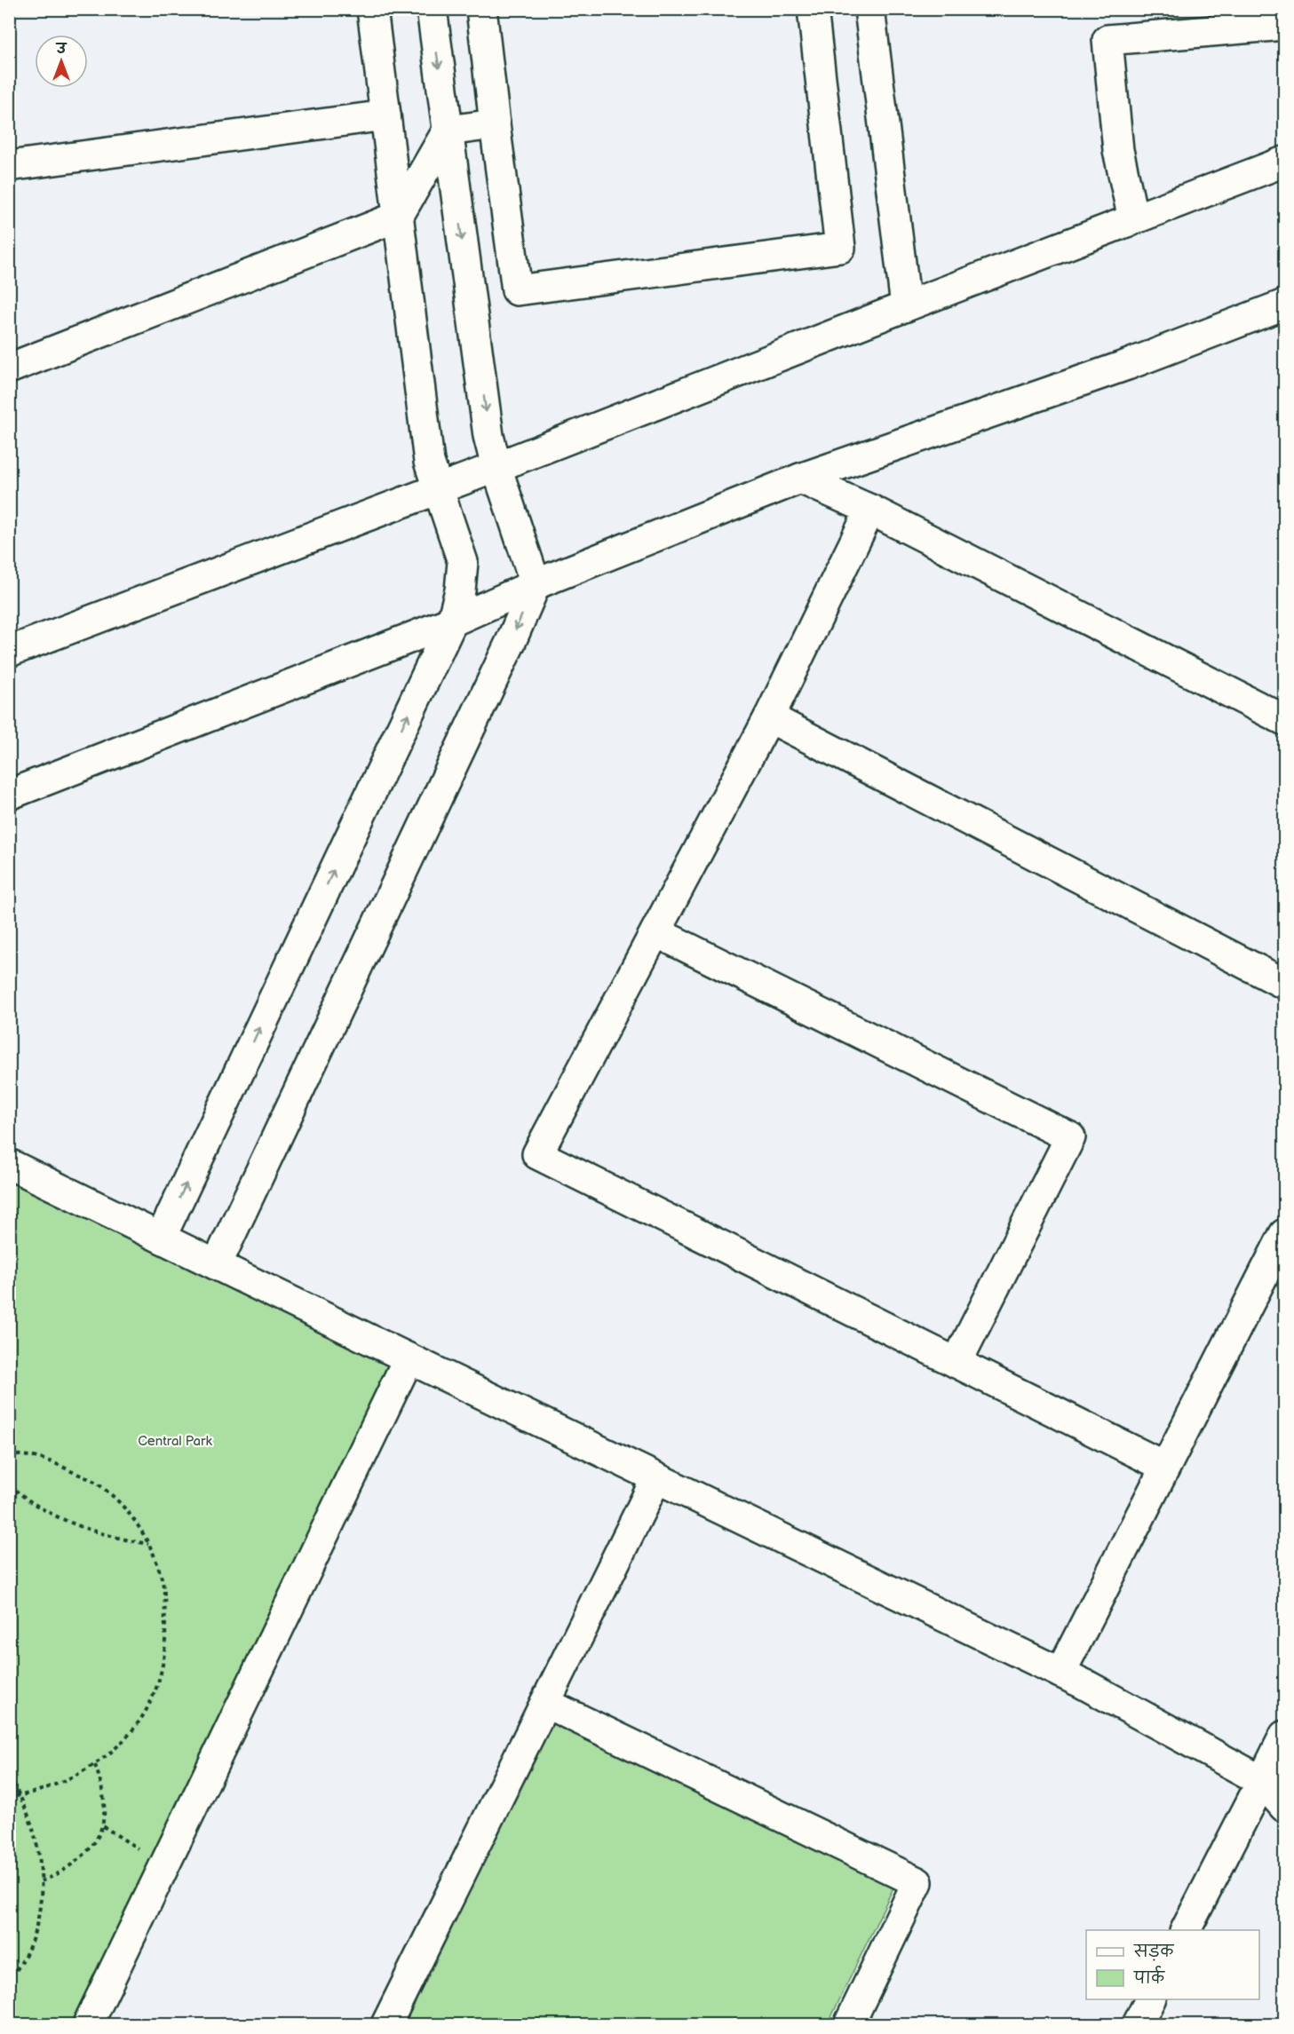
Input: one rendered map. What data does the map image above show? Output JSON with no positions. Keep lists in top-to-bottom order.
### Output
{
  "parks": ["Central Park"],
  "legend": ["सड़क", "पार्क"],
  "north": "top"
}
